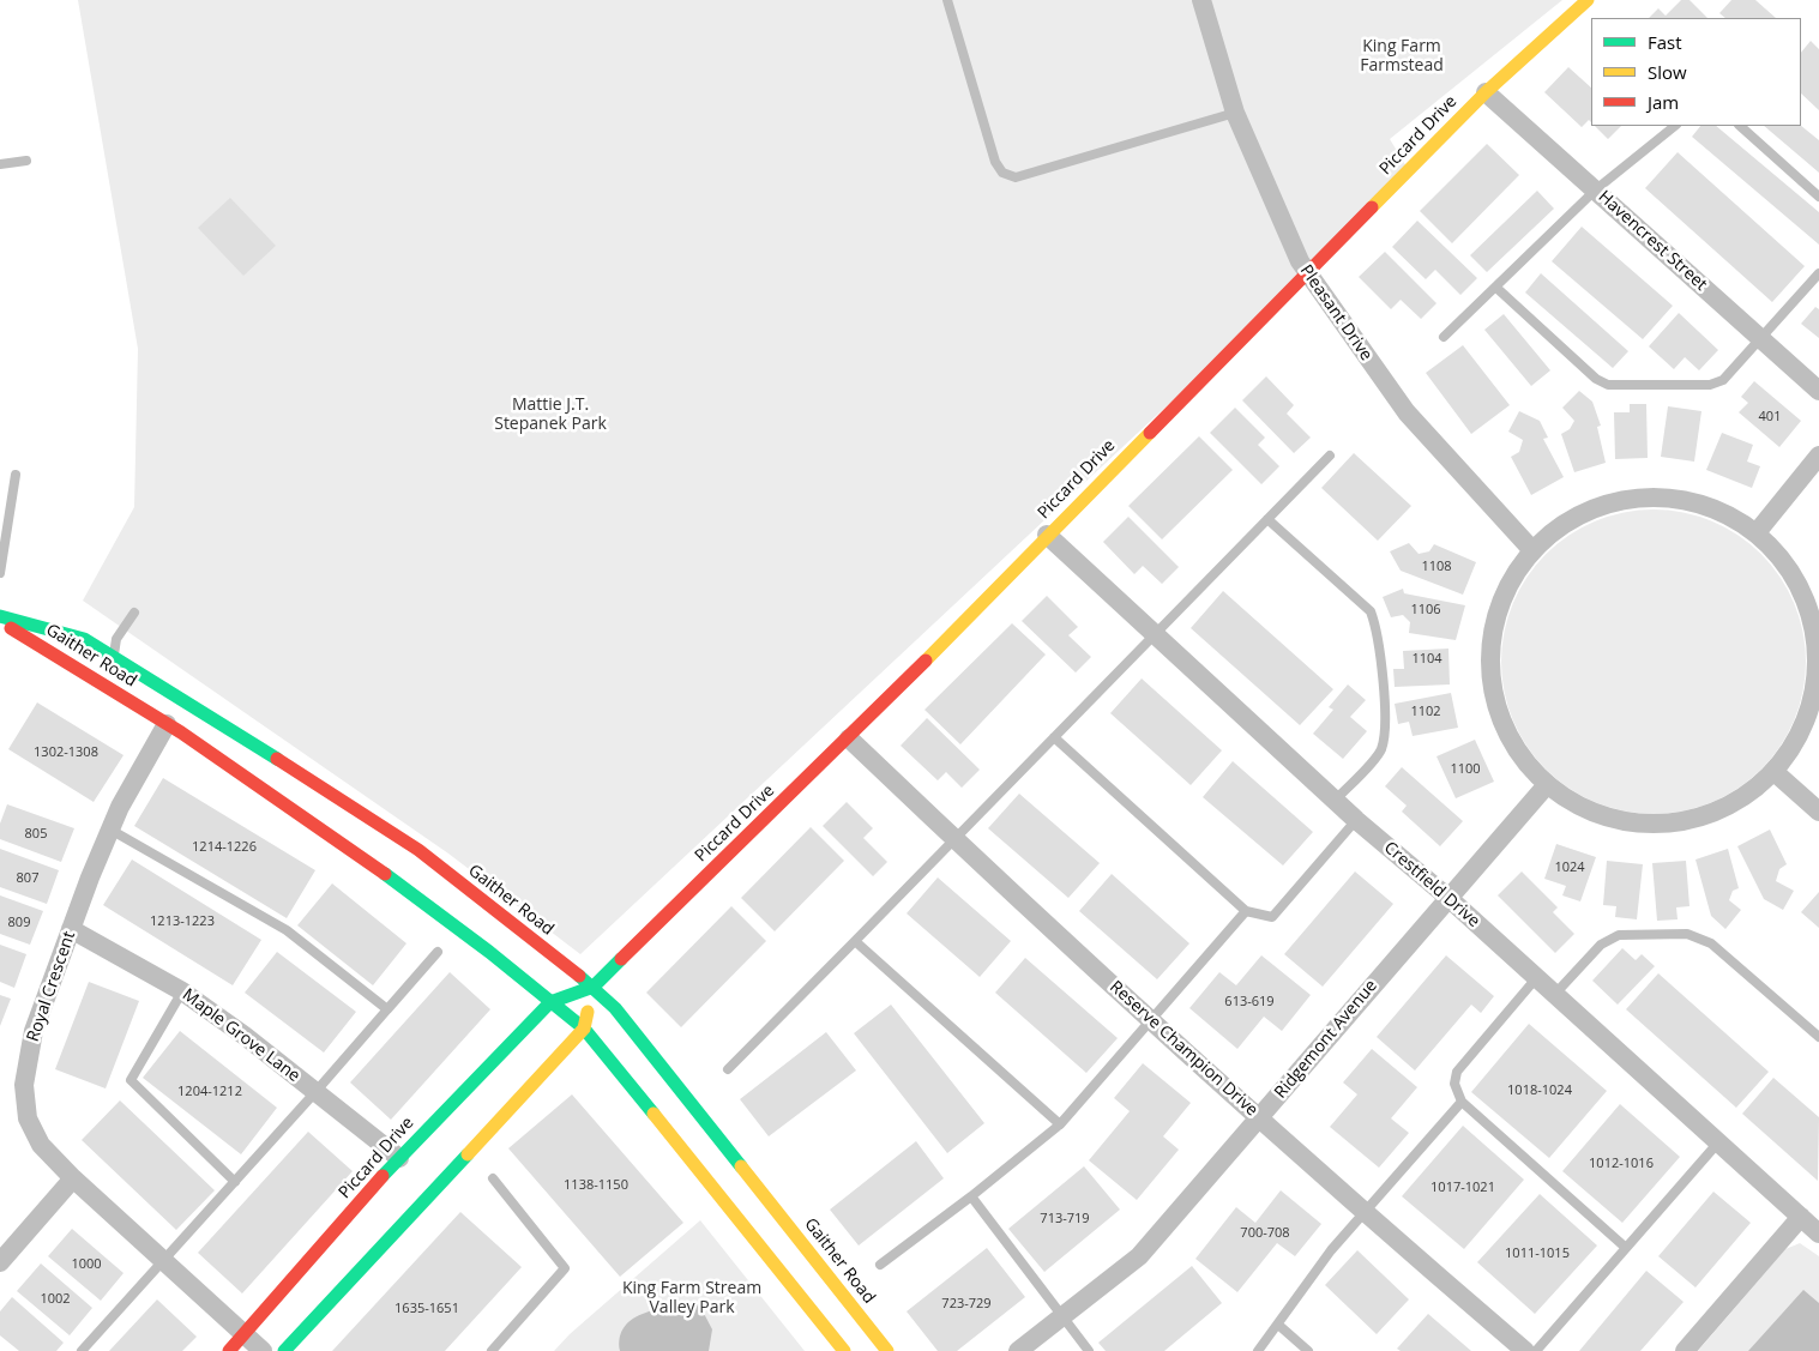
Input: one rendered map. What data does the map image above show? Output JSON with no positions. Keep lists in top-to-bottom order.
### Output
{
  "streets": {
    "street": [
      "Piccard Drive",
      "Havencrest Street",
      "Pleasant Drive",
      "Gaither Road",
      "Crestfield Drive",
      "Royal Crescent",
      "Maple Grove Lane",
      "Ridgemont Avenue",
      "Reserve Champion Drive"
    ]
  },
  "crossings": [
    ["Piccard Drive", "Havencrest Street"],
    ["Piccard Drive", "Pleasant Drive"],
    ["Piccard Drive", "Gaither Road"],
    ["Piccard Drive", "Crestfield Drive"],
    ["Piccard Drive", "Royal Crescent"],
    ["Piccard Drive", "Maple Grove Lane"],
    ["Piccard Drive", "Reserve Champion Drive"],
    ["Gaither Road", "Royal Crescent"],
    ["Crestfield Drive", "Ridgemont Avenue"],
    ["Royal Crescent", "Maple Grove Lane"],
    ["Ridgemont Avenue", "Reserve Champion Drive"]
  ],
  "parks": ["King Farm Farmstead", "Mattie J.T. Stepanek Park", "King Farm Stream Valley Park"],
  "house_numbers": [
    "401",
    "1108",
    "1106",
    "1104",
    "1102",
    "1302-1308",
    "1100",
    "805",
    "1214-1226",
    "1024",
    "807",
    "1213-1223",
    "809",
    "613-619",
    "1018-1024",
    "1204-1212",
    "1012-1016",
    "1138-1150",
    "1017-1021",
    "713-719",
    "700-708",
    "1011-1015",
    "1000",
    "1002",
    "723-729",
    "1635-1651"
  ],
  "legend": ["Fast", "Slow", "Jam"]
}
